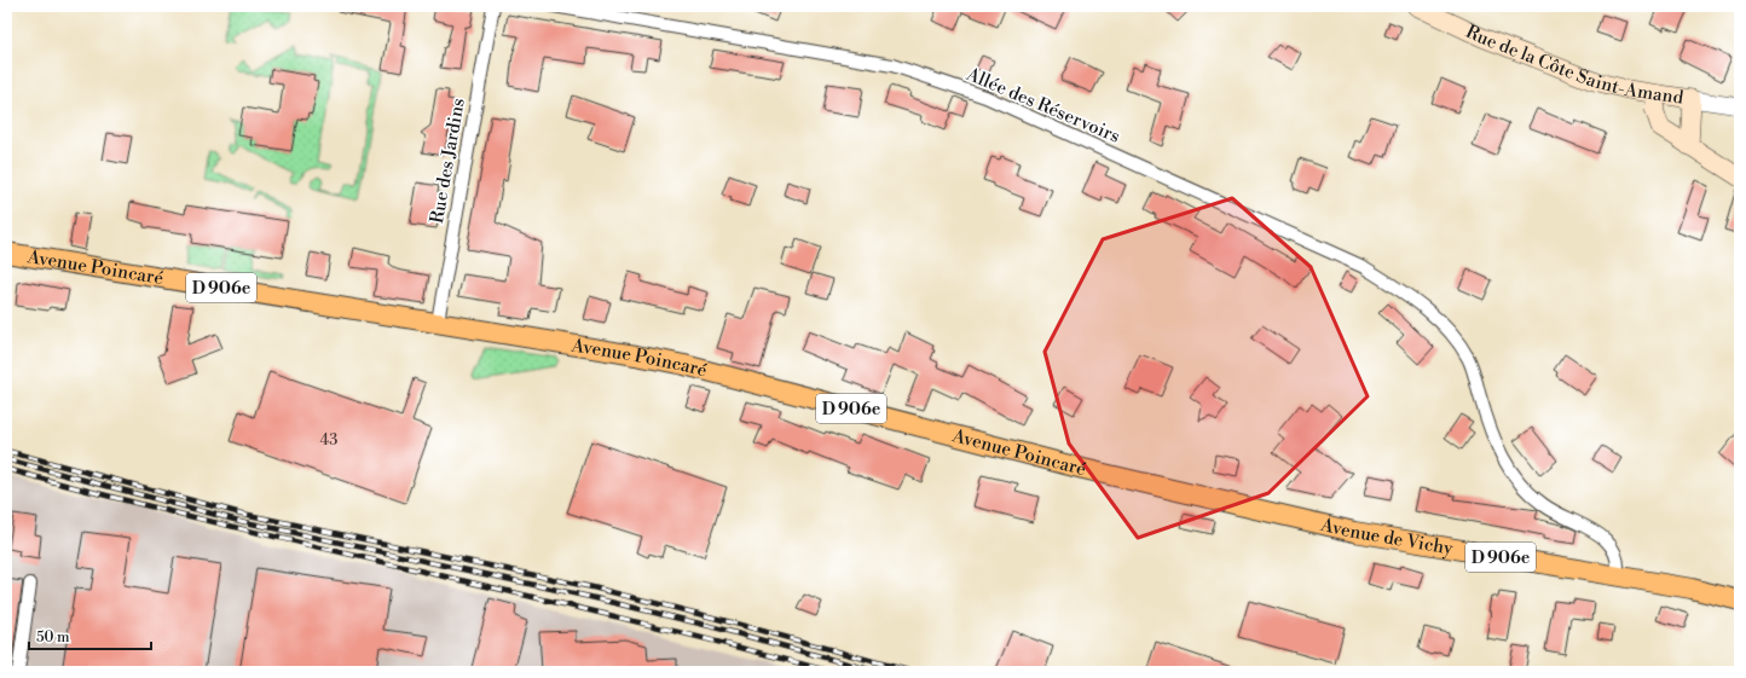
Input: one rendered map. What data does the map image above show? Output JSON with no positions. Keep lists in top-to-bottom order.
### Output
{
  "streets": {
    "main road": [
      "Rue de la Côte Saint-Amand",
      "Avenue Poincaré",
      "D 906e",
      "Avenue de Vichy"
    ],
    "street": ["Allée des Réservoirs", "Rue des Jardins"]
  },
  "crossings": [
    ["Allée des Réservoirs", "Avenue de Vichy"],
    ["Rue des Jardins", "Avenue Poincaré"],
    ["Avenue Poincaré", "Avenue de Vichy"]
  ],
  "house_numbers": ["43"],
  "scale_bar": "50 m"
}
